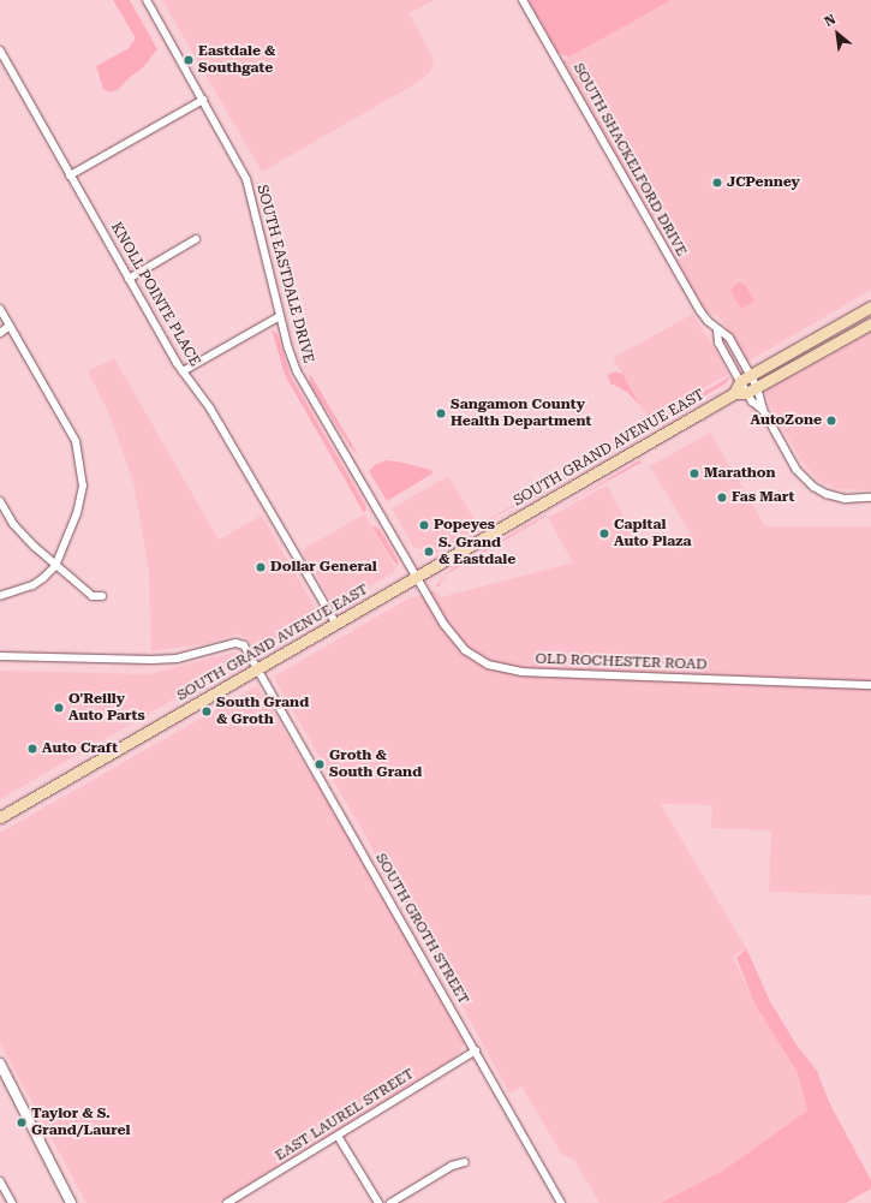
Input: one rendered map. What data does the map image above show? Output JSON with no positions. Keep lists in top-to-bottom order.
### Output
{
  "streets": {
    "main road": ["SOUTH GRAND AVENUE EAST"],
    "street": [
      "SOUTH SHACKELFORD DRIVE",
      "SOUTH EASTDALE DRIVE",
      "KNOLL POINTE PLACE",
      "OLD ROCHESTER ROAD",
      "SOUTH GROTH STREET",
      "EAST LAUREL STREET"
    ]
  },
  "crossings": [
    ["SOUTH SHACKELFORD DRIVE", "SOUTH GRAND AVENUE EAST"],
    ["SOUTH EASTDALE DRIVE", "SOUTH GRAND AVENUE EAST"],
    ["SOUTH EASTDALE DRIVE", "OLD ROCHESTER ROAD"],
    ["KNOLL POINTE PLACE", "SOUTH GRAND AVENUE EAST"],
    ["SOUTH GRAND AVENUE EAST", "OLD ROCHESTER ROAD"],
    ["SOUTH GRAND AVENUE EAST", "SOUTH GROTH STREET"],
    ["SOUTH GROTH STREET", "EAST LAUREL STREET"]
  ],
  "places": [
    "Eastdale & Southgate",
    "JCPenney",
    "Sangamon County Health Department",
    "AutoZone",
    "Marathon",
    "Fas Mart",
    "Popeyes",
    "Capital Auto Plaza",
    "S. Grand & Eastdale",
    "Dollar General",
    "O'Reilly Auto Parts",
    "South Grand & Groth",
    "Auto Craft",
    "Groth & South Grand",
    "Taylor & S. Grand/Laurel"
  ],
  "north": "top left"
}
